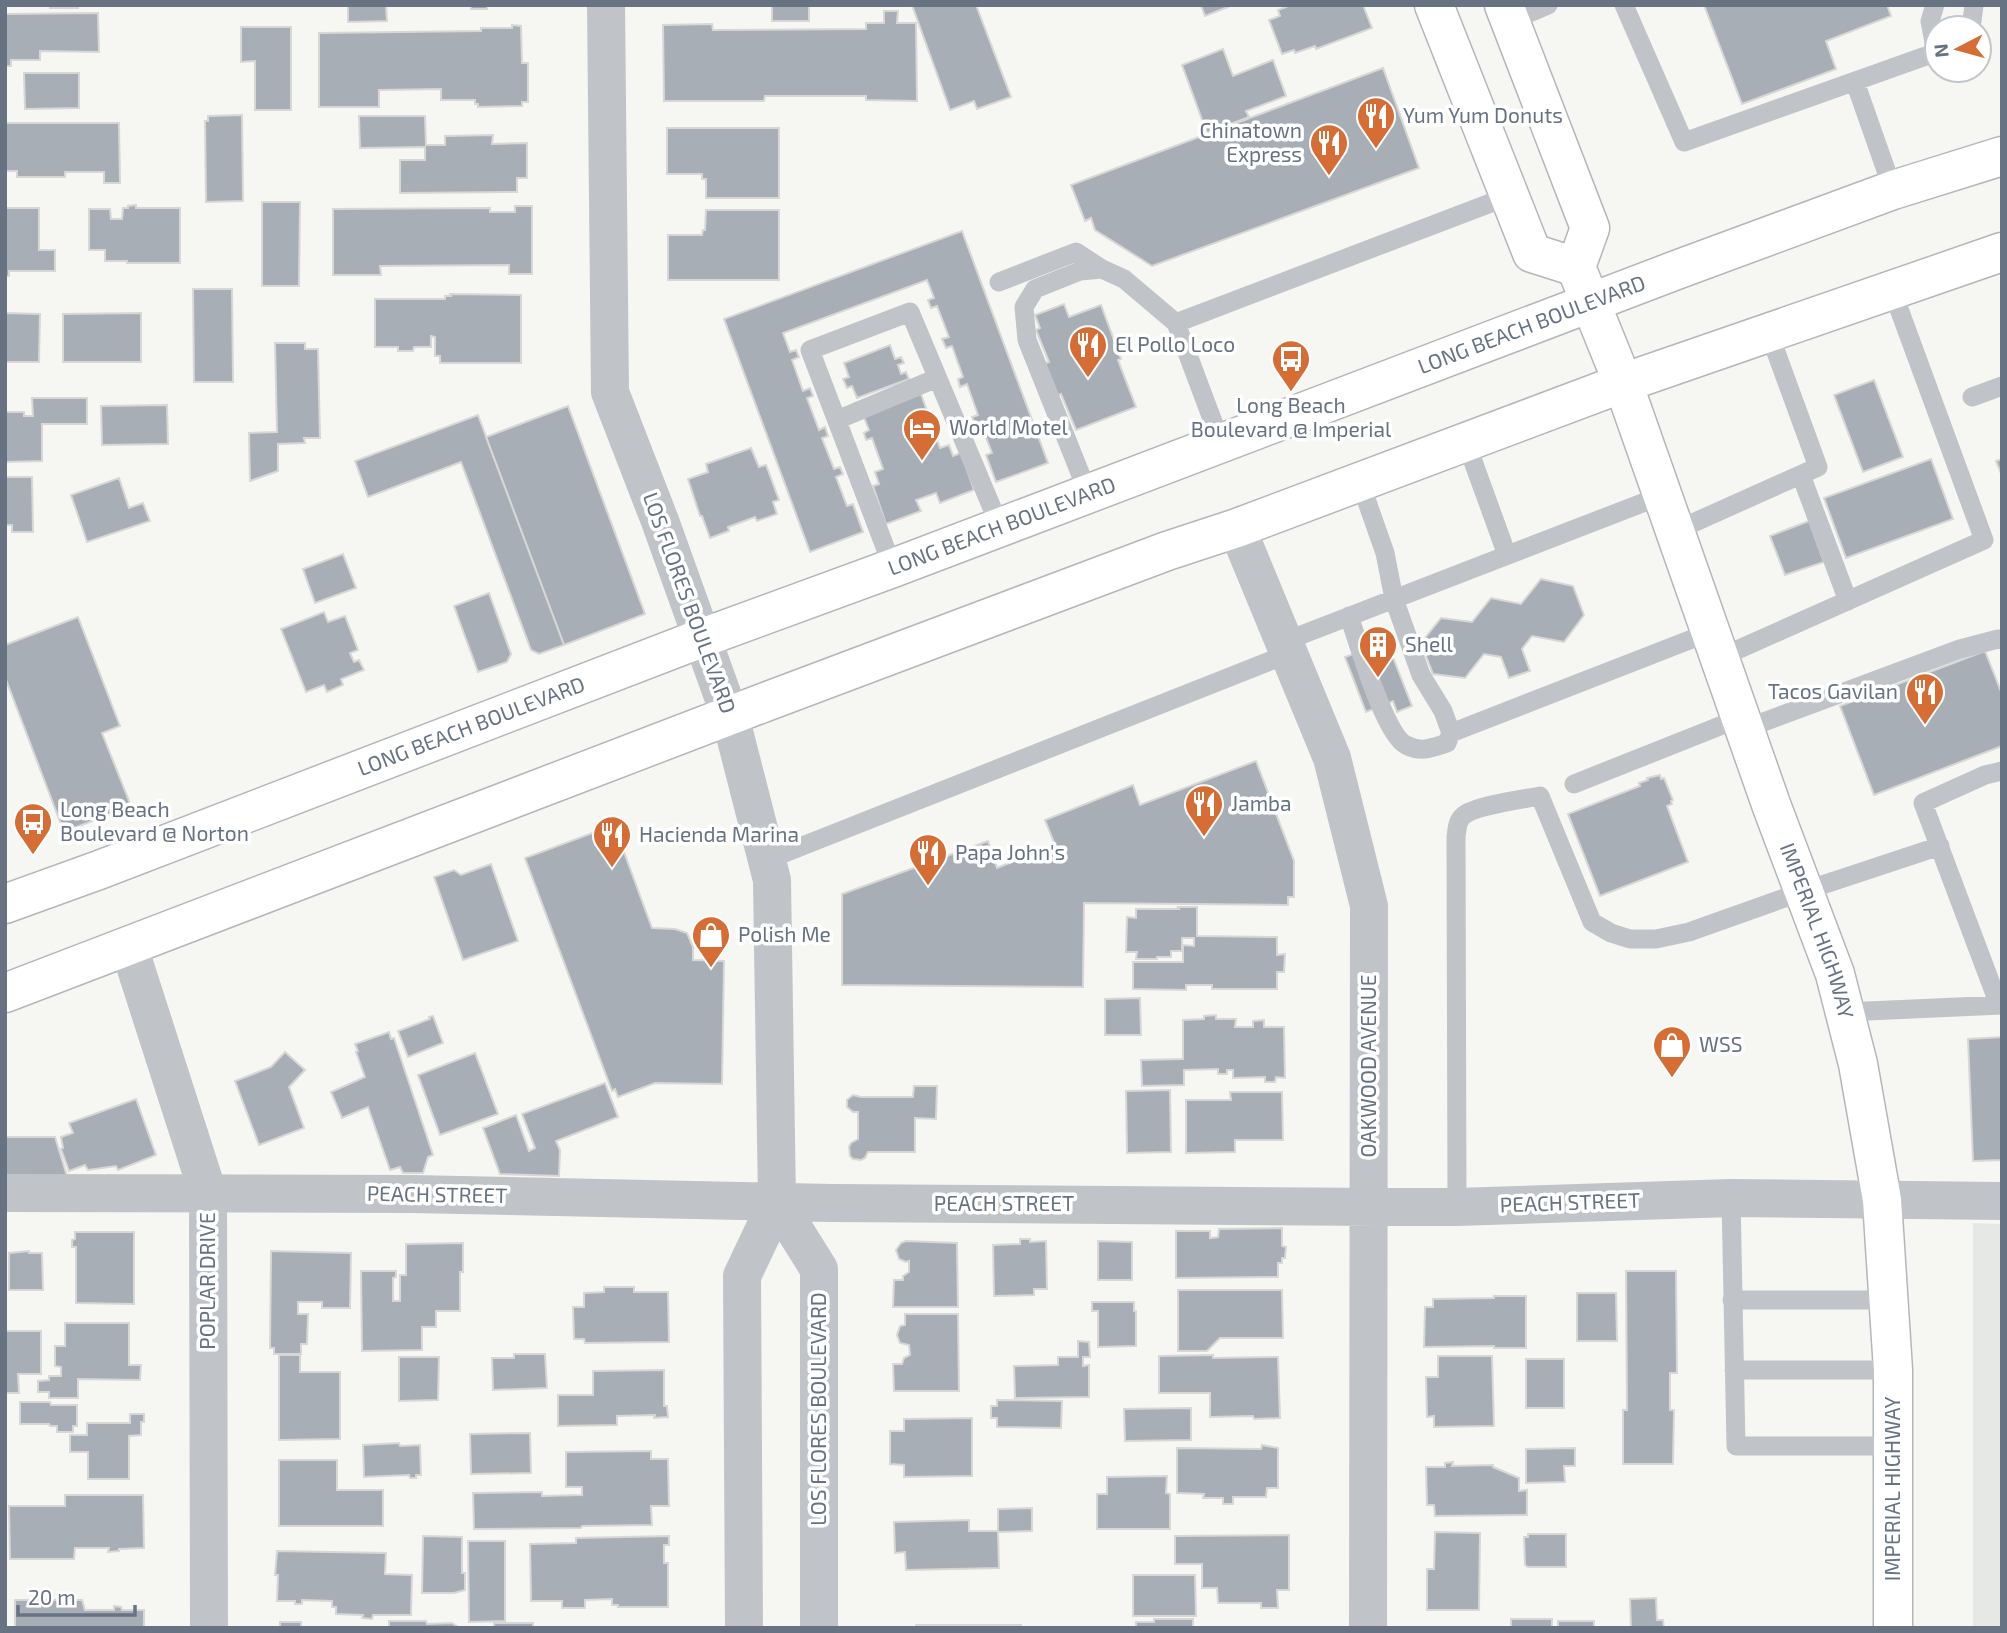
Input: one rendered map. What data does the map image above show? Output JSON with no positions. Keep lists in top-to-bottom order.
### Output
{
  "streets": {
    "main road": ["LONG BEACH BOULEVARD", "IMPERIAL HIGHWAY"],
    "street": [
      "LOS FLORES BOULEVARD",
      "OAKWOOD AVENUE",
      "PEACH STREET",
      "POPLAR DRIVE"
    ]
  },
  "crossings": [
    ["LONG BEACH BOULEVARD", "LOS FLORES BOULEVARD"],
    ["LONG BEACH BOULEVARD", "IMPERIAL HIGHWAY"],
    ["LOS FLORES BOULEVARD", "PEACH STREET"],
    ["IMPERIAL HIGHWAY", "PEACH STREET"],
    ["OAKWOOD AVENUE", "PEACH STREET"],
    ["PEACH STREET", "POPLAR DRIVE"]
  ],
  "places": {
    "restaurant": [
      "Yum Yum Donuts",
      "Chinatown Express",
      "El Pollo Loco",
      "Tacos Gavilan",
      "Jamba",
      "Hacienda Marina",
      "Papa John's"
    ],
    "bus stop": ["Long Beach Boulevard @ Imperial", "Long Beach Boulevard @ Norton"],
    "hotel": ["World Motel"],
    "building": ["Shell"],
    "shop": ["Polish Me", "WSS"]
  },
  "scale_bar": "20 m",
  "north": "left"
}
